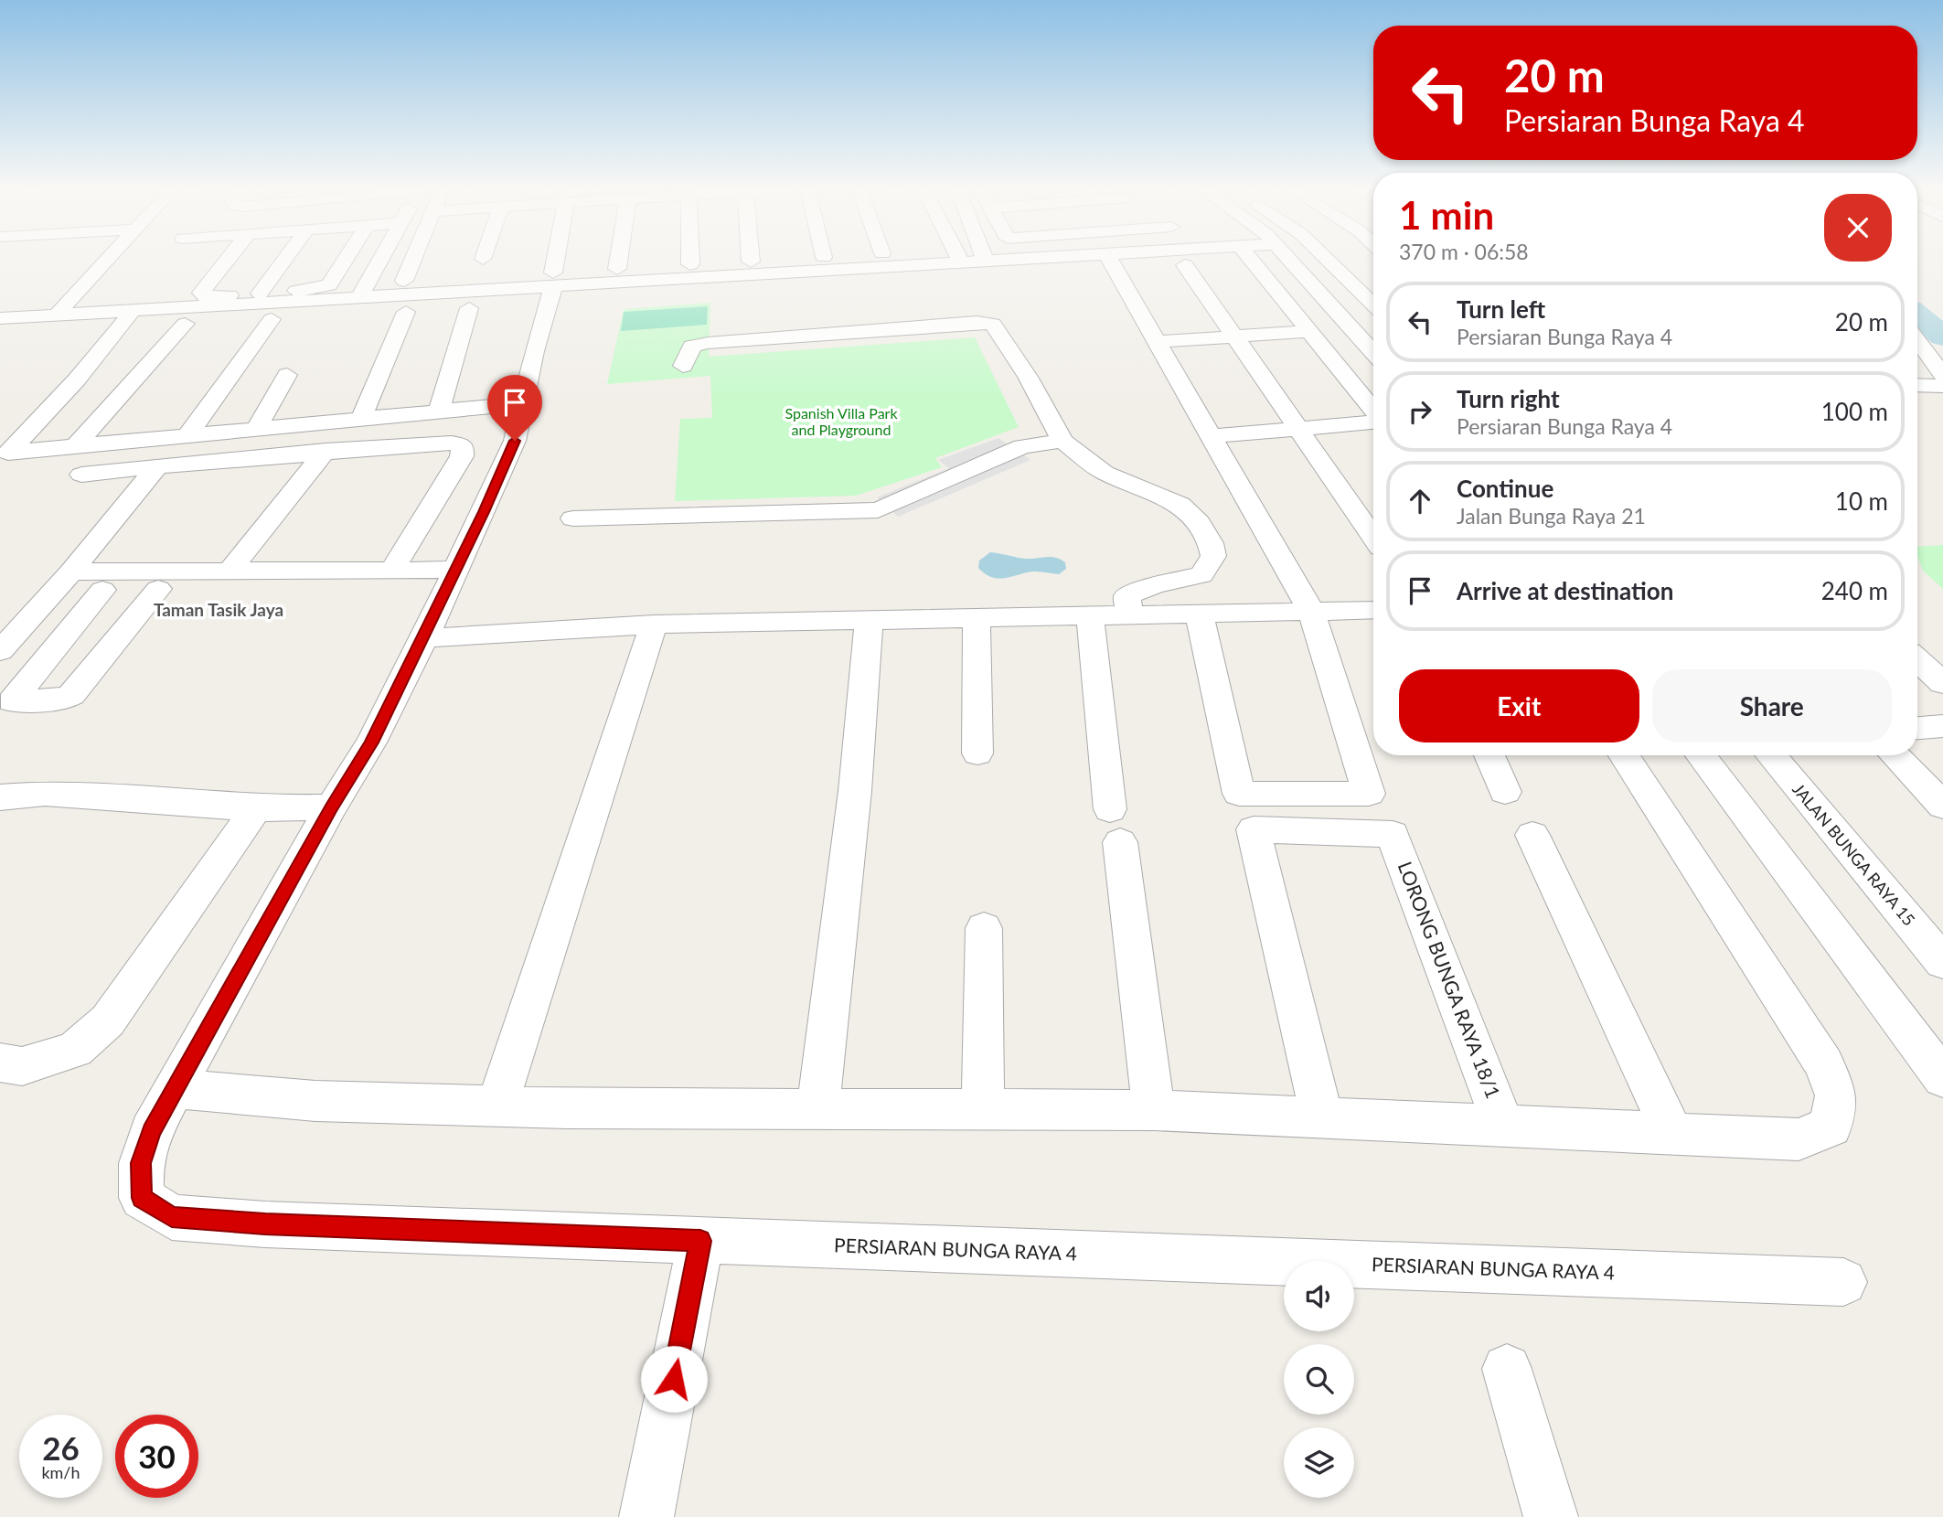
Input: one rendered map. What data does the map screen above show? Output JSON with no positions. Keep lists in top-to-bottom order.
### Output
{
  "streets": {
    "street": ["JALAN BUNGA RAYA 15", "LORONG BUNGA RAYA 18/1", "PERSIARAN BUNGA RAYA 4"]
  },
  "districts": ["Taman Tasik Jaya"],
  "parks": ["Spanish Villa Park and Playground"],
  "page": {
    "turn": ["20 m", "Persiaran Bunga Raya 4"],
    "heading": ["1 min", "370 m · 06:58"],
    "list": [
      {
        "name": "Turn left",
        "note": "Persiaran Bunga Raya 4",
        "value": "20 m"
      },
      {
        "name": "Turn right",
        "note": "Persiaran Bunga Raya 4",
        "value": "100 m"
      },
      {
        "name": "Continue",
        "note": "Jalan Bunga Raya 21",
        "value": "10 m"
      },
      {
        "name": "Arrive at destination",
        "value": "240 m"
      }
    ],
    "buttons": ["Exit", "Share"],
    "speed": "26 km/h",
    "limit": "30"
  }
}
